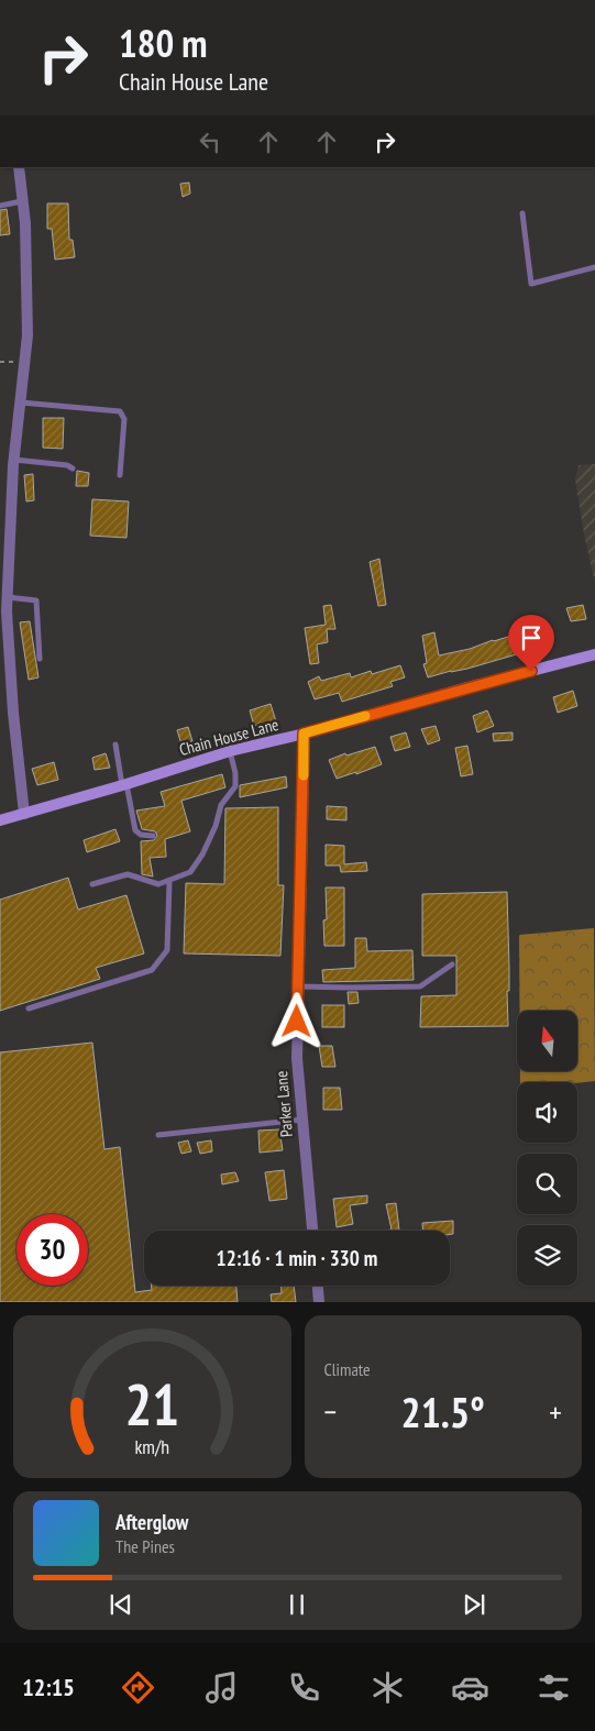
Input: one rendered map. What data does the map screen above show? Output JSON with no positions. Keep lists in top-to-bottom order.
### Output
{
  "streets": {
    "street": ["Chain House Lane", "Parker Lane"]
  },
  "crossings": [
    ["Chain House Lane", "Parker Lane"]
  ],
  "north": "top",
  "page": {
    "turn": ["180 m", "Chain House Lane"],
    "limit": "30",
    "trip": "12:16 · 1 min · 330 m",
    "tile": "Climate",
    "heat": ["−", "21.5°", "+"],
    "song": ["Afterglow", "The Pines"],
    "tabs": "12:15",
    "gauge": ["21", "km/h"]
  }
}
